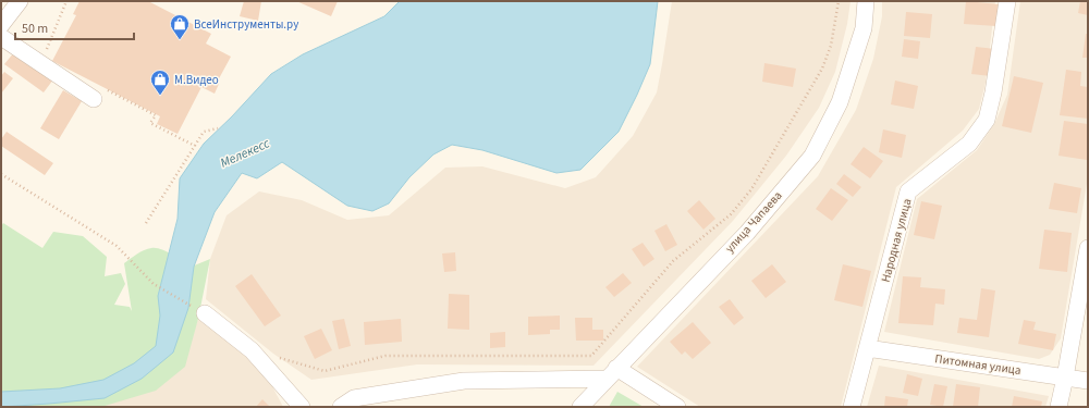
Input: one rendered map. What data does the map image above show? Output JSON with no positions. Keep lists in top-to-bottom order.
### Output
{
  "streets": {
    "street": ["улица Чапаева", "Народная улица", "Питомная улица"]
  },
  "crossings": [
    ["Народная улица", "Питомная улица"]
  ],
  "water": ["Мелекесс"],
  "places": {
    "shop": ["ВсеИнструменты.ру", "М.Видео"]
  },
  "scale_bar": "50 m"
}
